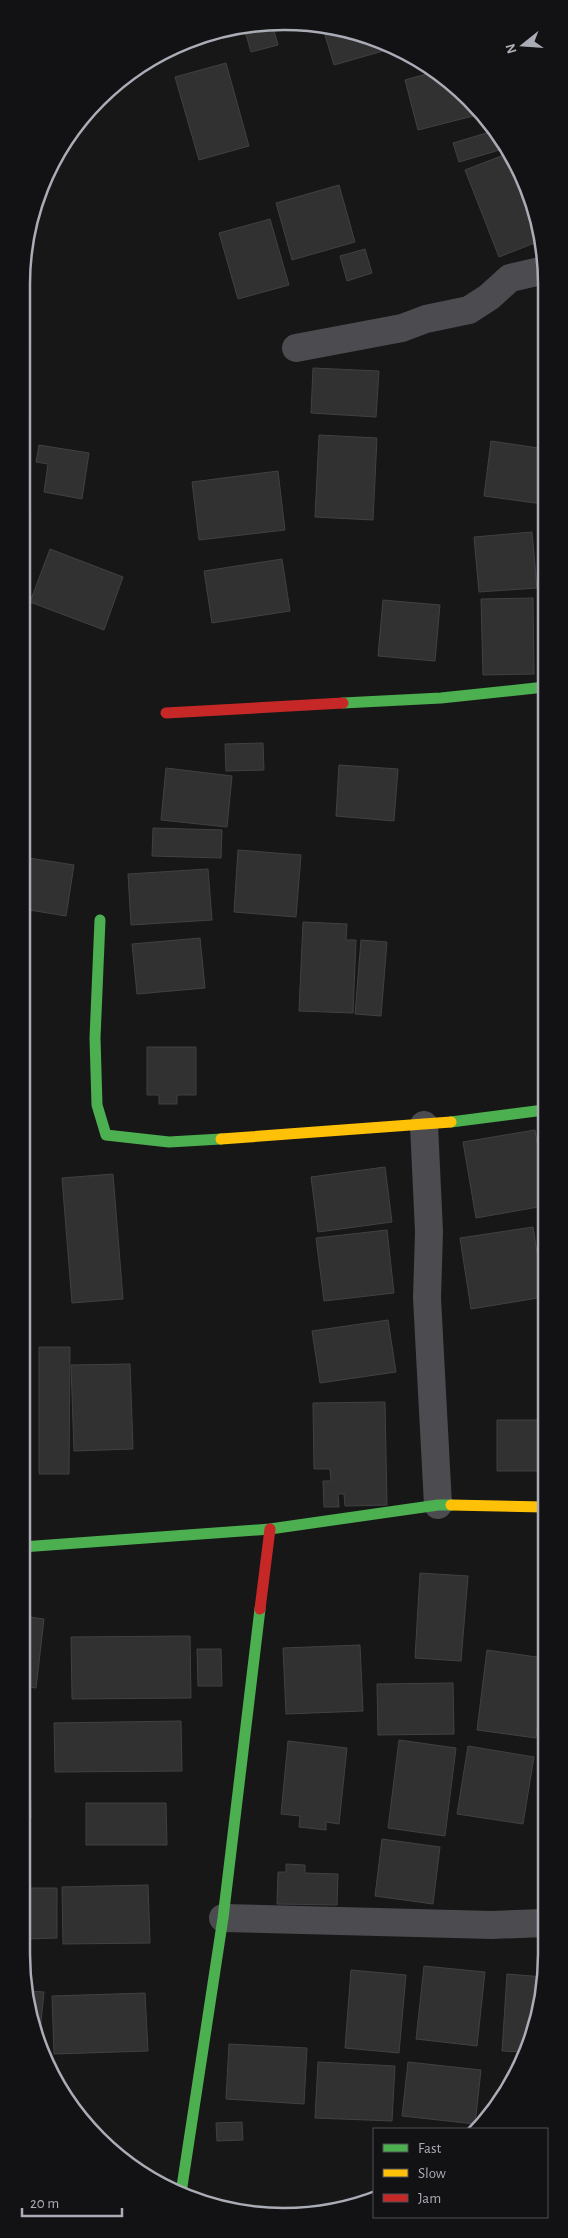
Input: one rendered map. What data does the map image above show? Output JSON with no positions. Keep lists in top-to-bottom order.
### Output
{
  "legend": ["Fast", "Slow", "Jam"],
  "scale_bar": "20 m",
  "north": "left"
}
